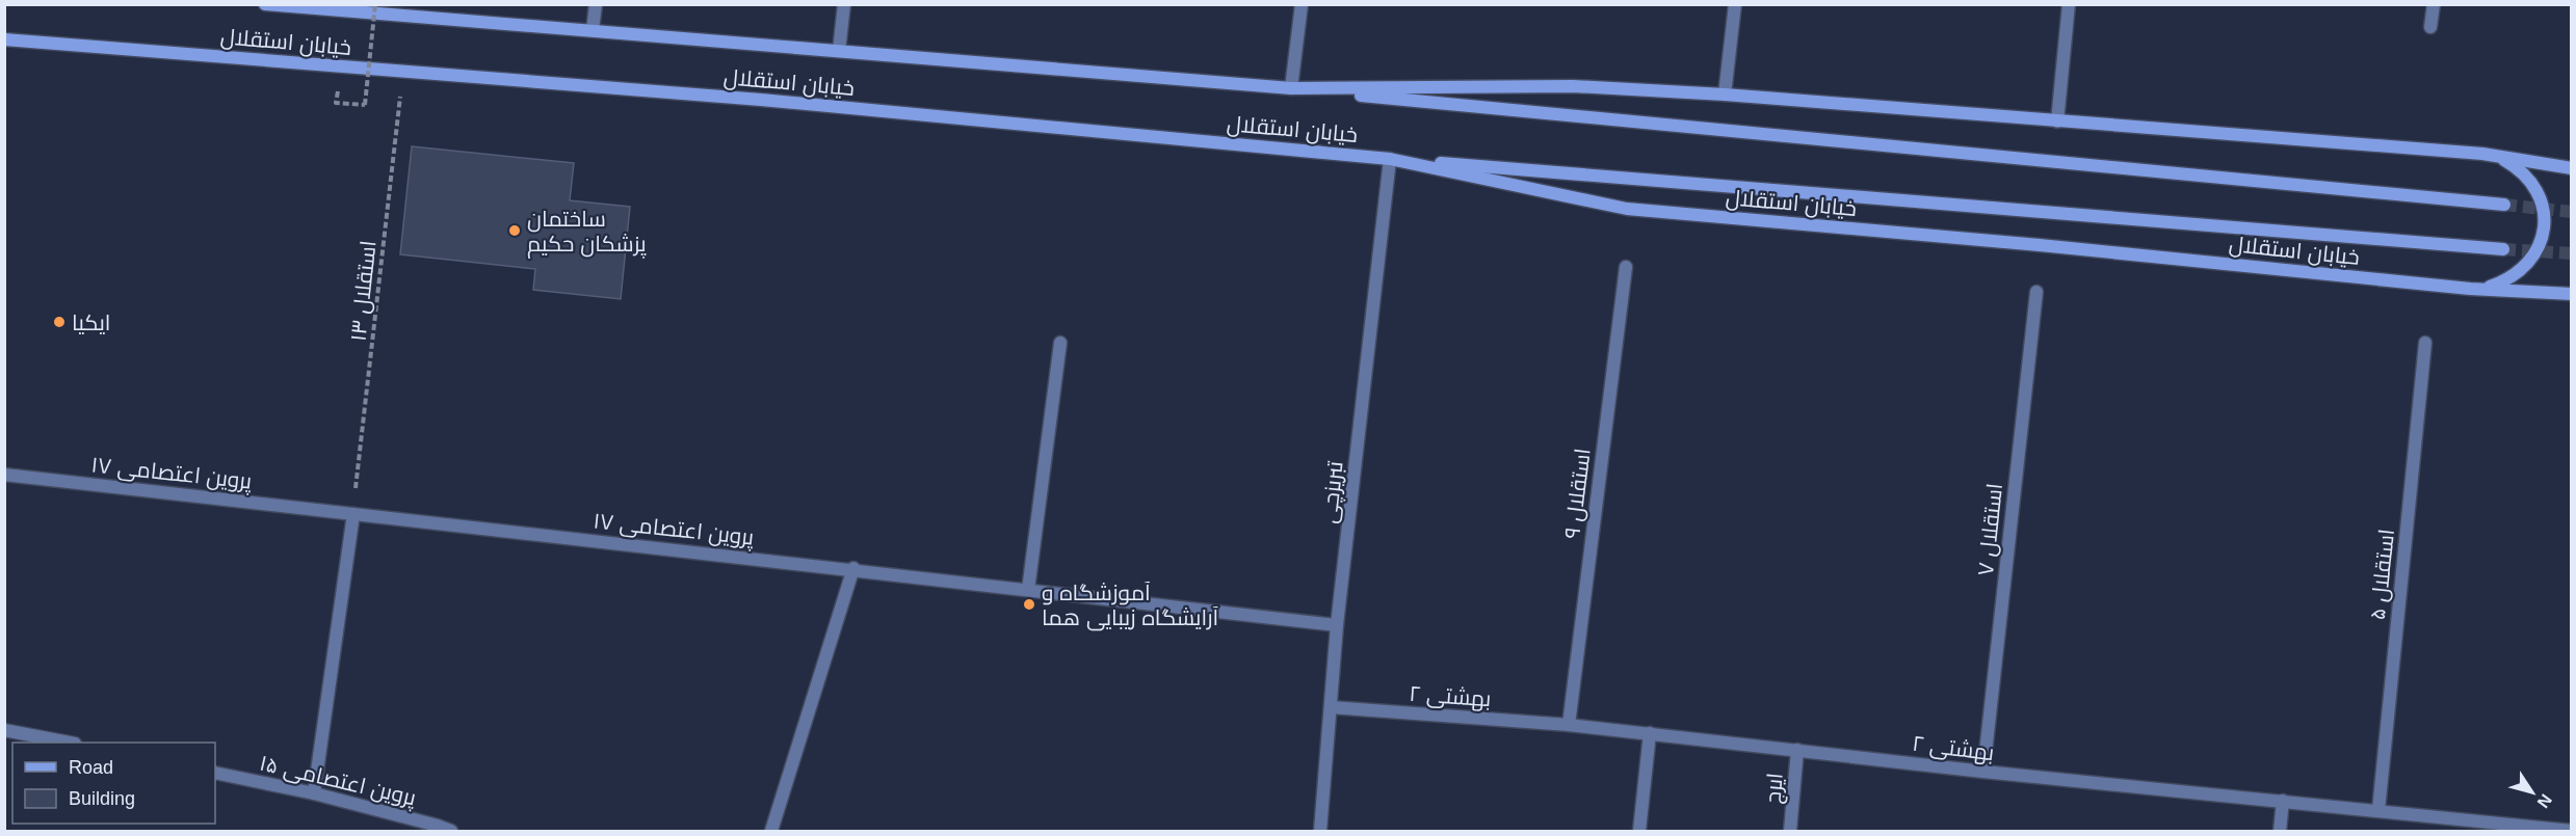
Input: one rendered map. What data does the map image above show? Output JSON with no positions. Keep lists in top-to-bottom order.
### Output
{
  "streets": {
    "main road": ["خیابان استقلال"],
    "street": [
      "پروین اعتصامی ۱۷",
      "تبریزچی",
      "استقلال ۹",
      "استقلال ۷",
      "استقلال ۵",
      "بهشتی ۲",
      "پروین اعتصامی ۱۵",
      "ایرج"
    ],
    "path": ["استقلال ۱۳"]
  },
  "crossings": [
    ["خیابان استقلال", "استقلال ۱۳"],
    ["خیابان استقلال", "تبریزچی"],
    ["استقلال ۱۳", "پروین اعتصامی ۱۷"],
    ["پروین اعتصامی ۱۷", "تبریزچی"],
    ["تبریزچی", "بهشتی ۲"],
    ["استقلال ۹", "بهشتی ۲"],
    ["استقلال ۷", "بهشتی ۲"],
    ["استقلال ۵", "بهشتی ۲"],
    ["بهشتی ۲", "ایرج"]
  ],
  "places": ["ساختمان پزشکان حکیم", "ایکیا", "آموزشگاه و آرایشگاه زیبایی هما"],
  "legend": ["Road", "Building"],
  "north": "bottom right"
}
